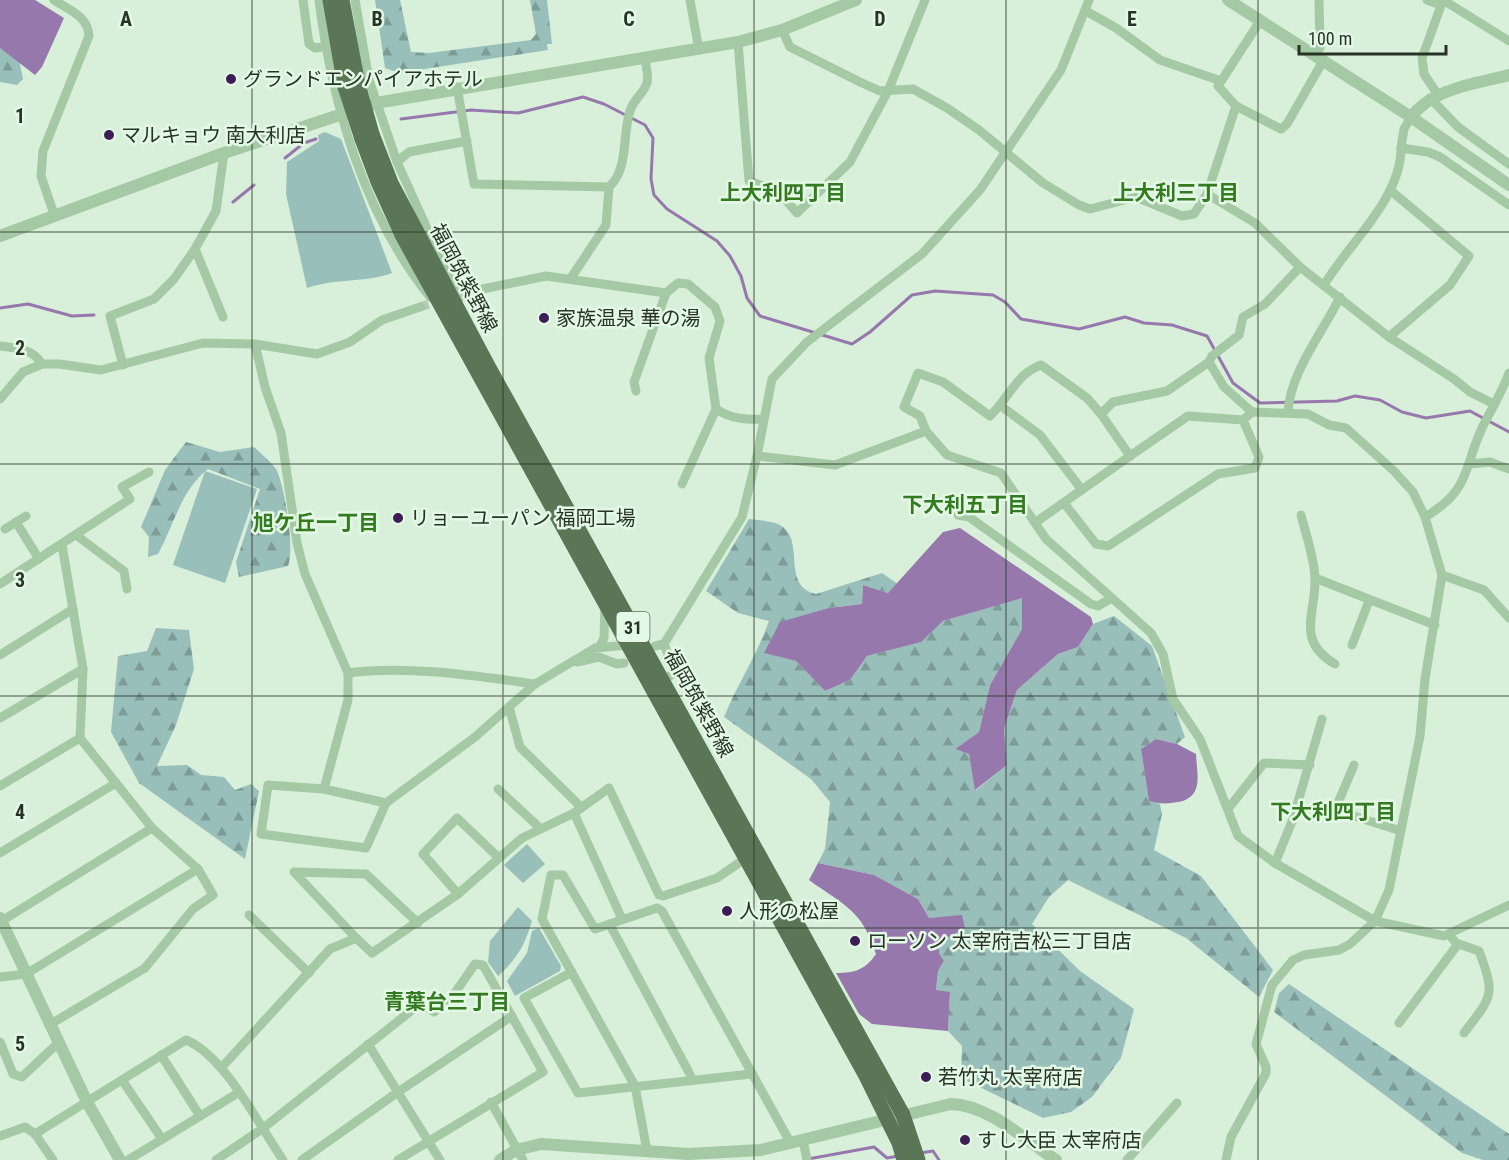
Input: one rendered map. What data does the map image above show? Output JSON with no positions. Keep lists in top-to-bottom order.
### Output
{
  "streets": {
    "main road": ["福岡筑紫野線", "31"]
  },
  "districts": [
    "上大利四丁目",
    "上大利三丁目",
    "下大利五丁目",
    "旭ケ丘一丁目",
    "下大利四丁目",
    "青葉台三丁目"
  ],
  "places": [
    "グランドエンパイアホテル",
    "マルキョウ 南大利店",
    "家族温泉 華の湯",
    "リョーユーパン 福岡工場",
    "人形の松屋",
    "ローソン 太宰府吉松三丁目店",
    "若竹丸 太宰府店",
    "すし大臣 太宰府店"
  ],
  "scale_bar": "100 m",
  "grid": {
    "columns": [
      "A",
      "B",
      "C",
      "D",
      "E"
    ],
    "rows": [
      "1",
      "2",
      "3",
      "4",
      "5"
    ]
  }
}
